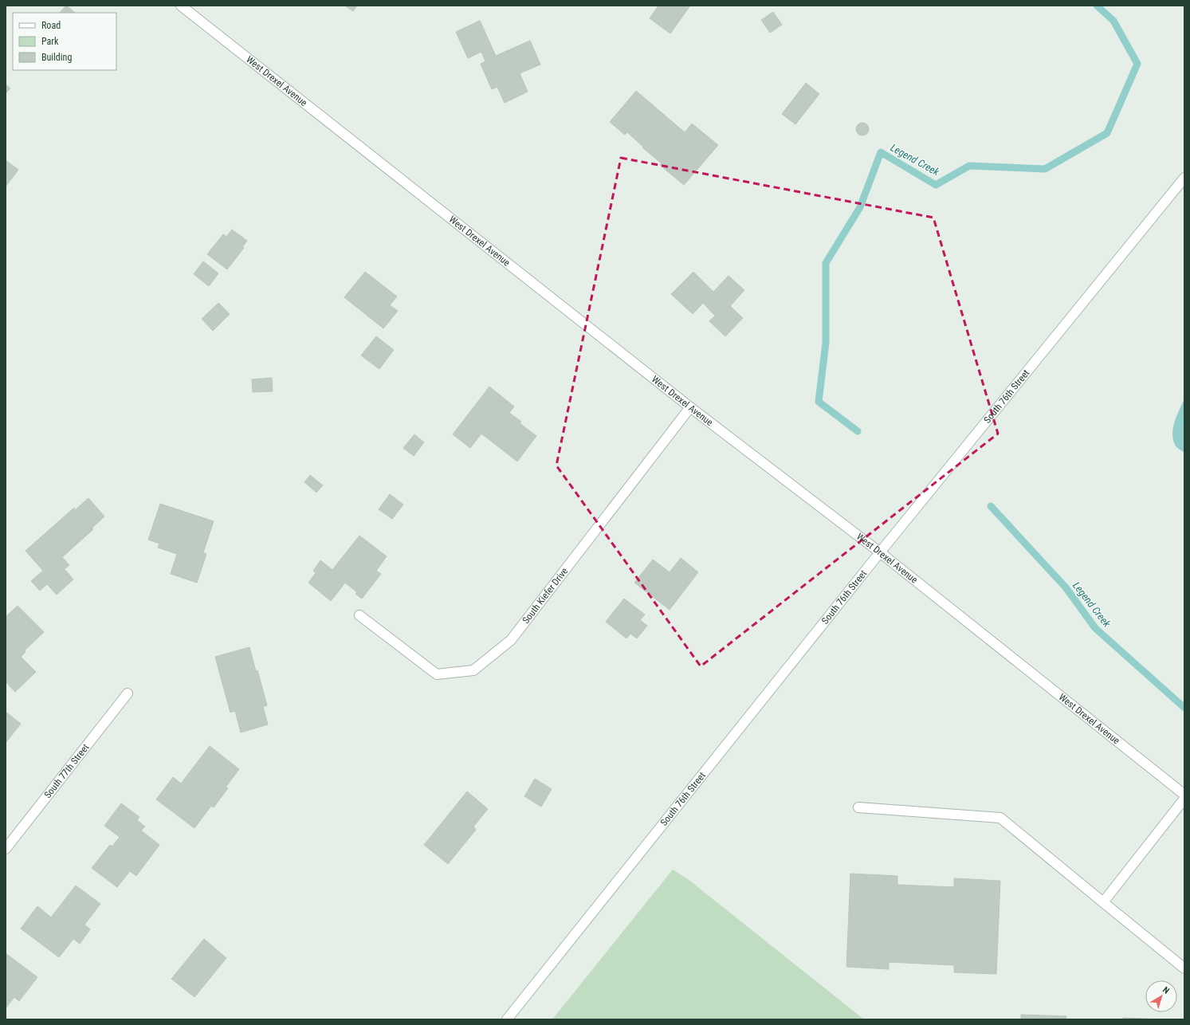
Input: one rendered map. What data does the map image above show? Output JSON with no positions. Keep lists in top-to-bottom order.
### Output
{
  "streets": {
    "street": [
      "West Drexel Avenue",
      "South 76th Street",
      "South Kiefer Drive",
      "South 77th Street"
    ]
  },
  "crossings": [
    ["West Drexel Avenue", "South 76th Street"],
    ["West Drexel Avenue", "South Kiefer Drive"]
  ],
  "water": ["Legend Creek"],
  "legend": ["Road", "Park", "Building"],
  "north": "top right"
}
